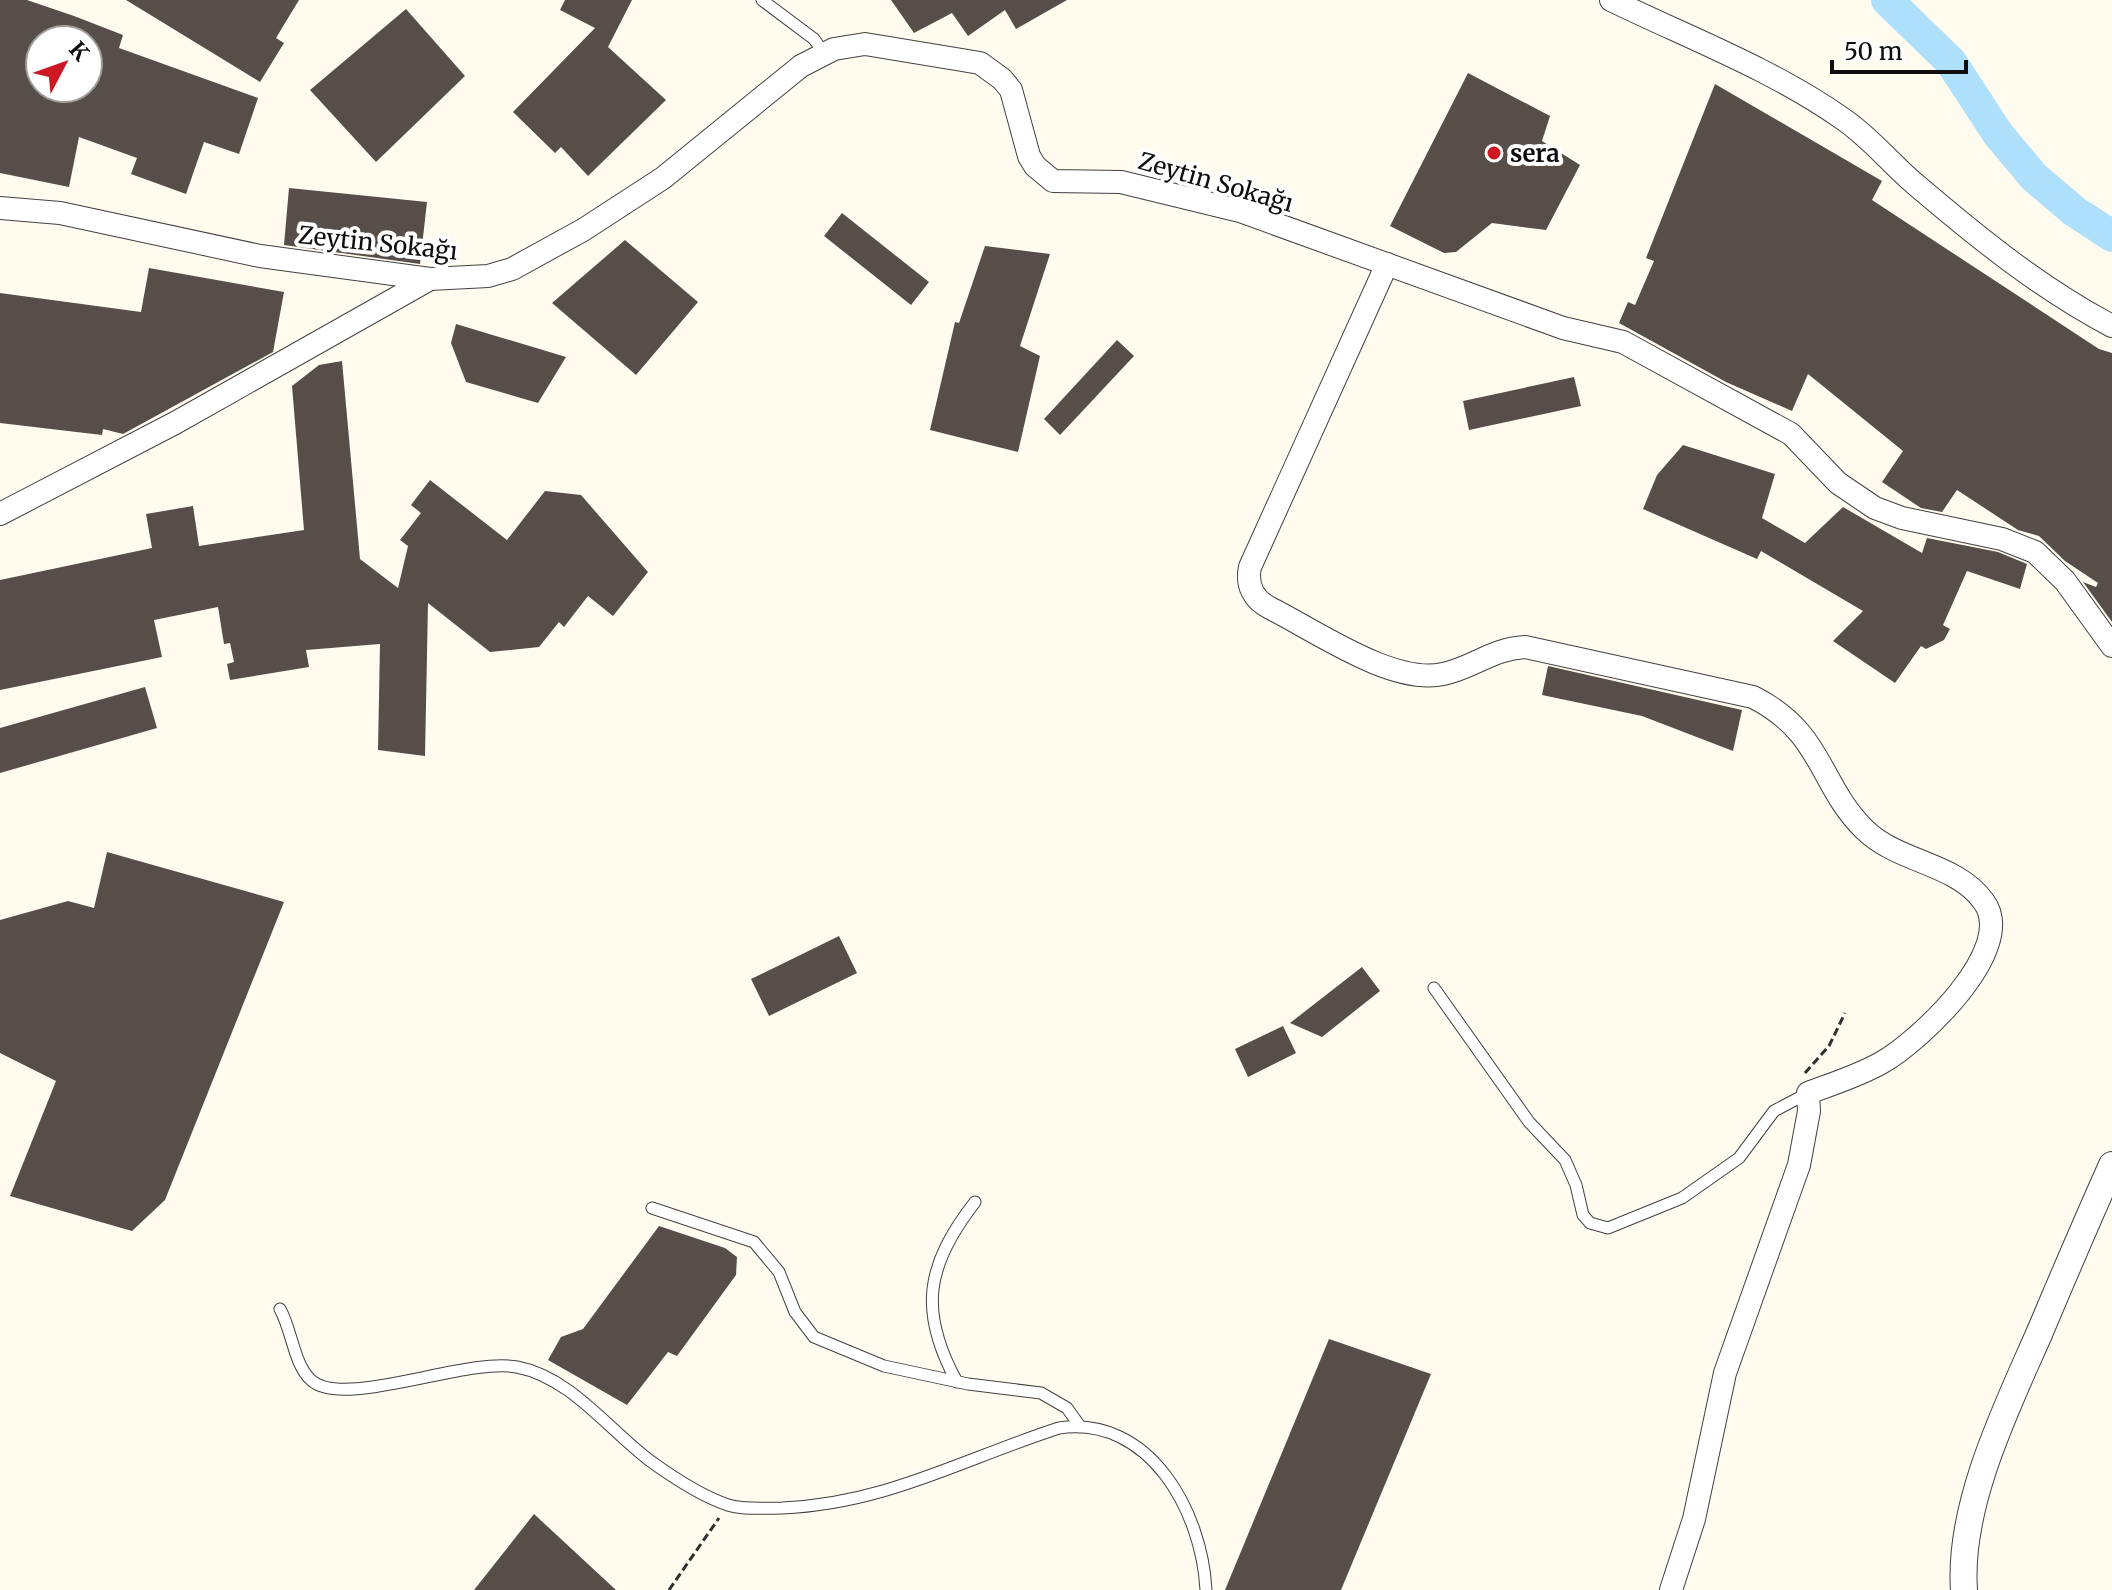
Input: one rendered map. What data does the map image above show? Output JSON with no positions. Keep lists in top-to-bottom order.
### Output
{
  "streets": {
    "street": ["Zeytin Sokağı"]
  },
  "places": ["sera"],
  "scale_bar": "50 m",
  "north": "top right"
}
